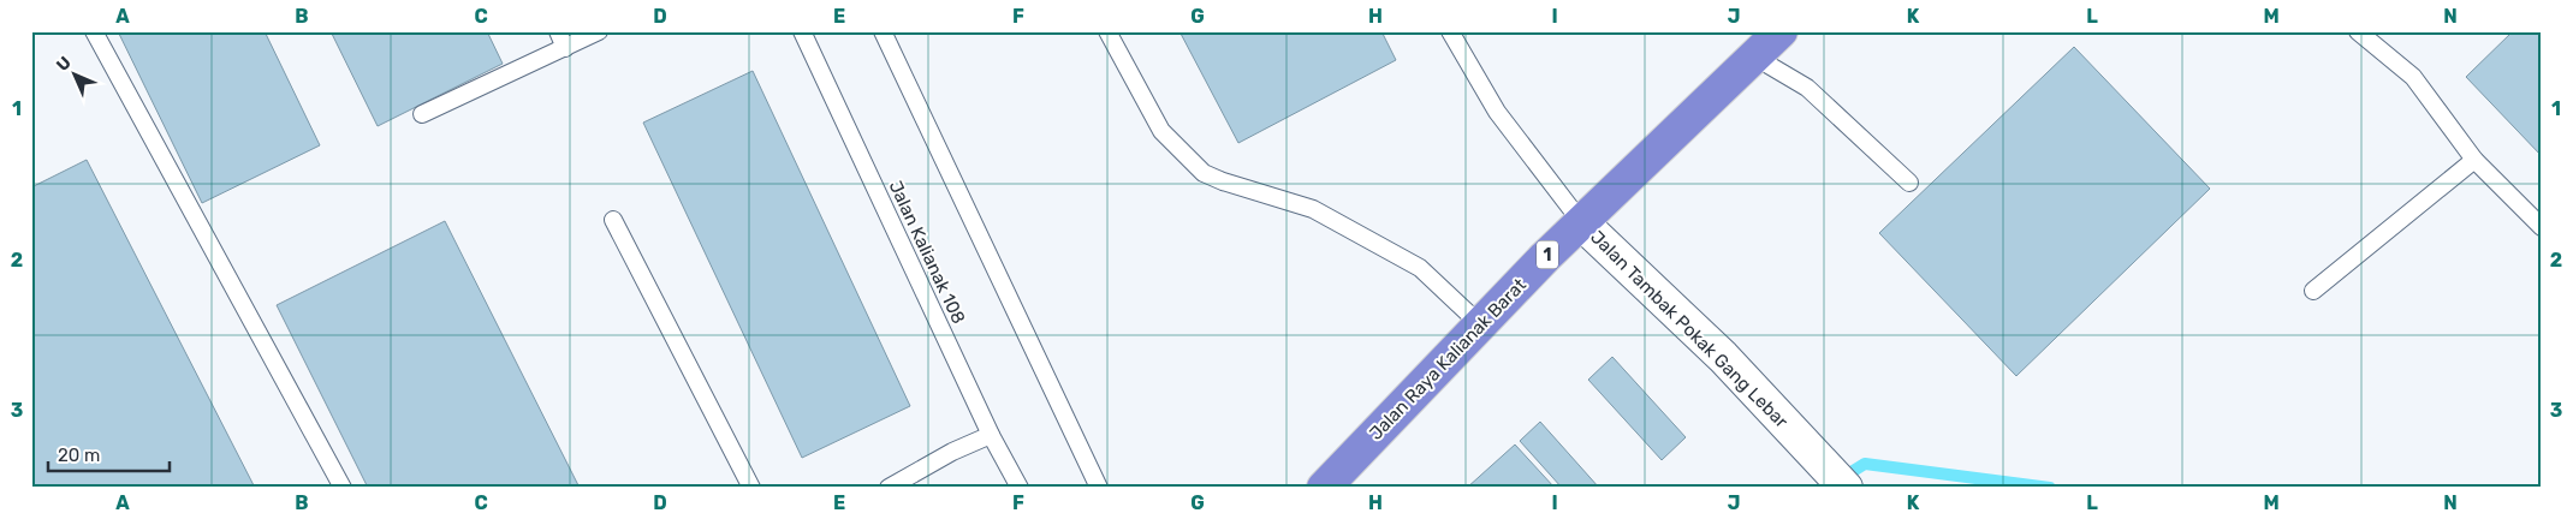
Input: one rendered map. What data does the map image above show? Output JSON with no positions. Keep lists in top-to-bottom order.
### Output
{
  "streets": {
    "highway": ["1", "Jalan Raya Kalianak Barat"],
    "street": ["Jalan Tambak Pokak Gang Lebar"],
    "lane": ["Jalan Kalianak 108"]
  },
  "crossings": [
    ["Jalan Tambak Pokak Gang Lebar", "Jalan Raya Kalianak Barat"]
  ],
  "scale_bar": "20 m",
  "north": "top left",
  "grid": {
    "columns": [
      "A",
      "B",
      "C",
      "D",
      "E",
      "F",
      "G",
      "H",
      "I",
      "J",
      "K",
      "L",
      "M",
      "N"
    ],
    "rows": ["1", "2", "3"]
  }
}
